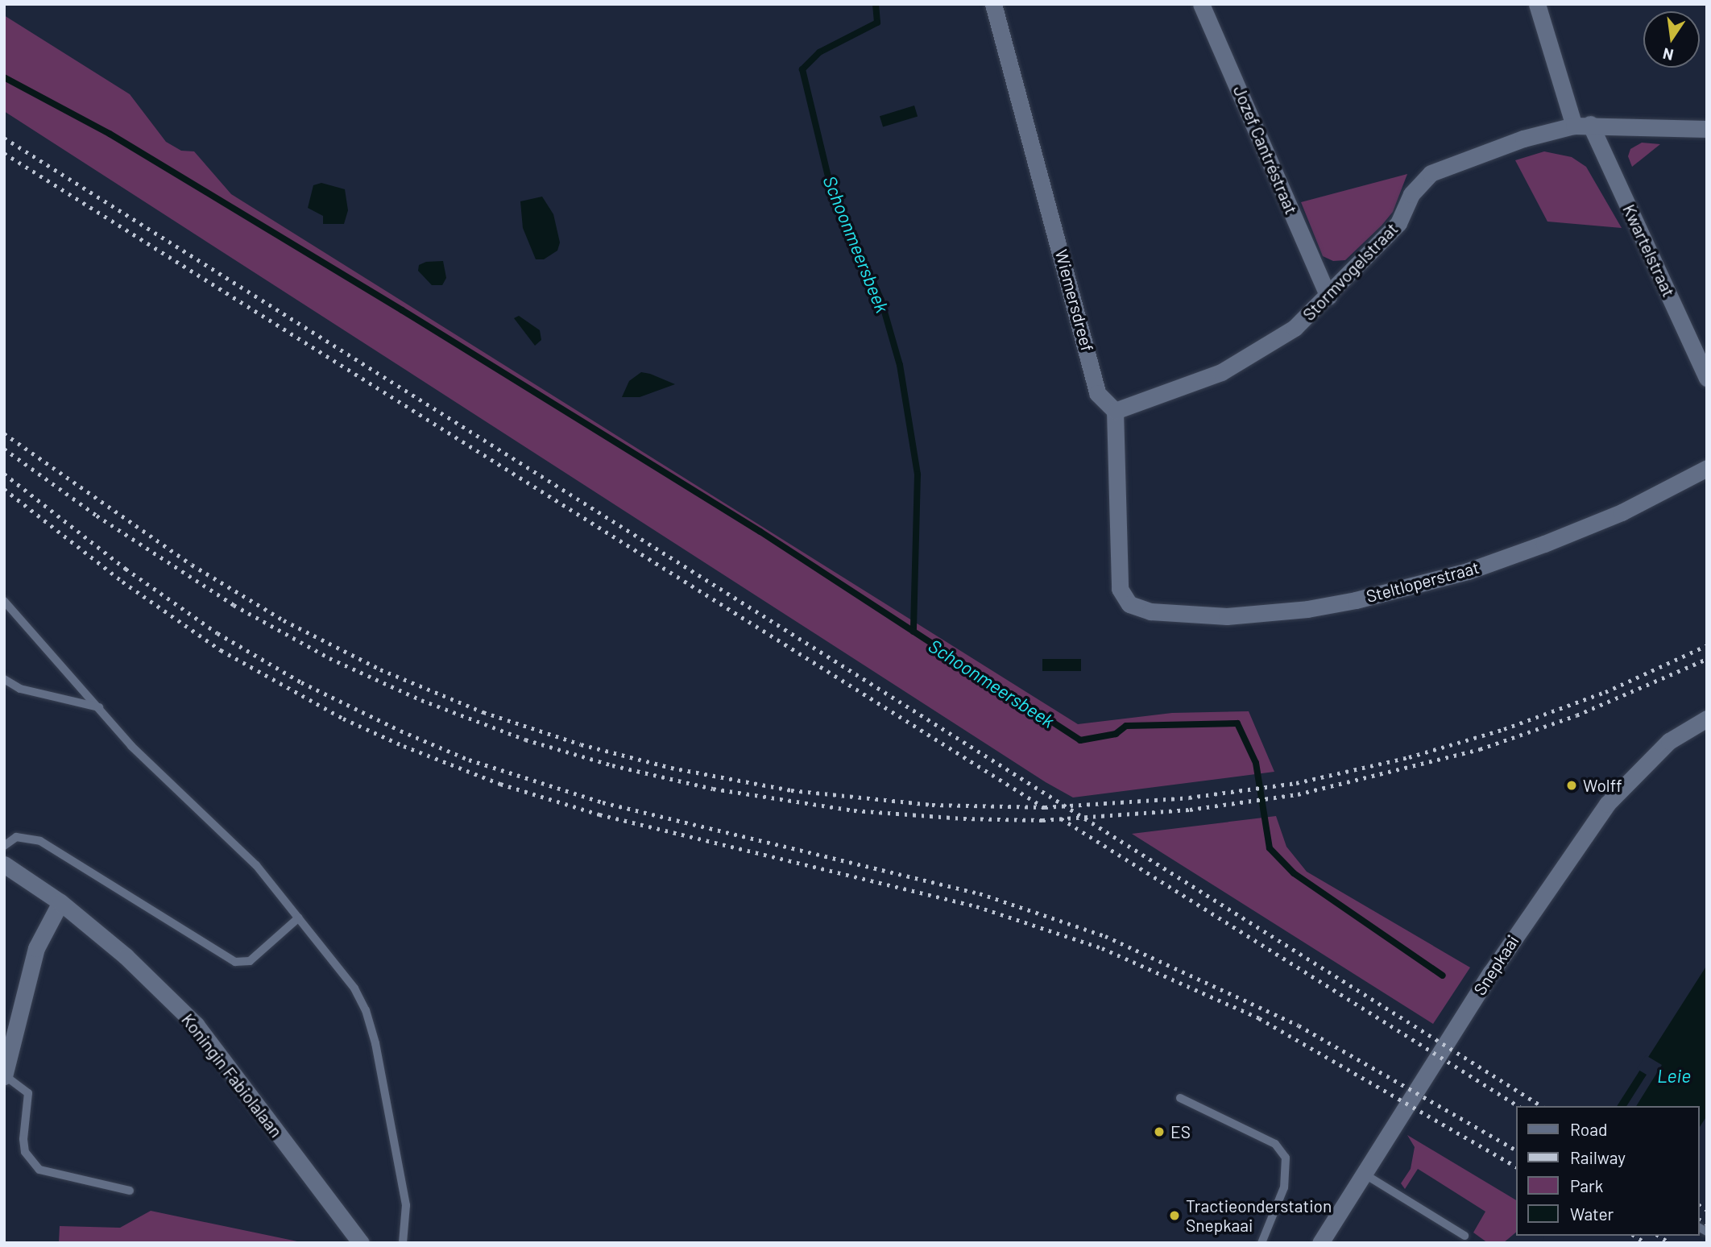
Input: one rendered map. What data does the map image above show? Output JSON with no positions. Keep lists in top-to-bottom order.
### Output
{
  "streets": {
    "street": [
      "Jozef Cantréstraat",
      "Kwartelstraat",
      "Stormvogelstraat",
      "Wiemersdreef",
      "Steltloperstraat",
      "Snepkaai",
      "Koningin Fabiolalaan"
    ]
  },
  "crossings": [
    ["Jozef Cantréstraat", "Stormvogelstraat"],
    ["Kwartelstraat", "Stormvogelstraat"],
    ["Stormvogelstraat", "Wiemersdreef"],
    ["Stormvogelstraat", "Steltloperstraat"],
    ["Wiemersdreef", "Steltloperstraat"]
  ],
  "water": ["Schoonmeersbeek", "Leie"],
  "places": ["Wolff", "ES", "Tractieonderstation Snepkaai"],
  "legend": [
    "Road",
    "Railway",
    "Park",
    "Water"
  ],
  "north": "bottom"
}
